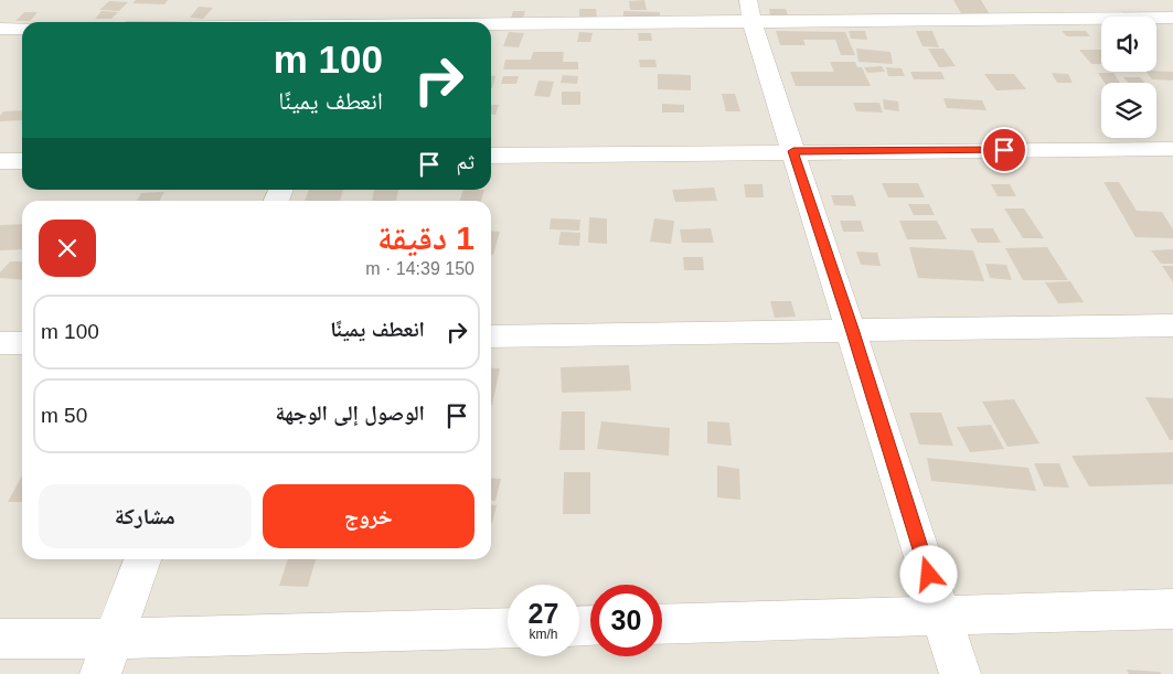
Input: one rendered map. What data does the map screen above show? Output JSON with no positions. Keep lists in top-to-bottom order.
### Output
{
  "page": {
    "turn": ["100 m", "انعطف يمينًا"],
    "then": "ثم",
    "heading": ["1 دقيقة", "150 m · 14:39"],
    "list": [
      {
        "name": "انعطف يمينًا",
        "value": "100 m"
      },
      {
        "name": "الوصول إلى الوجهة",
        "value": "50 m"
      }
    ],
    "buttons": ["خروج", "مشاركة"],
    "speed": "27 km/h",
    "limit": "30"
  }
}
